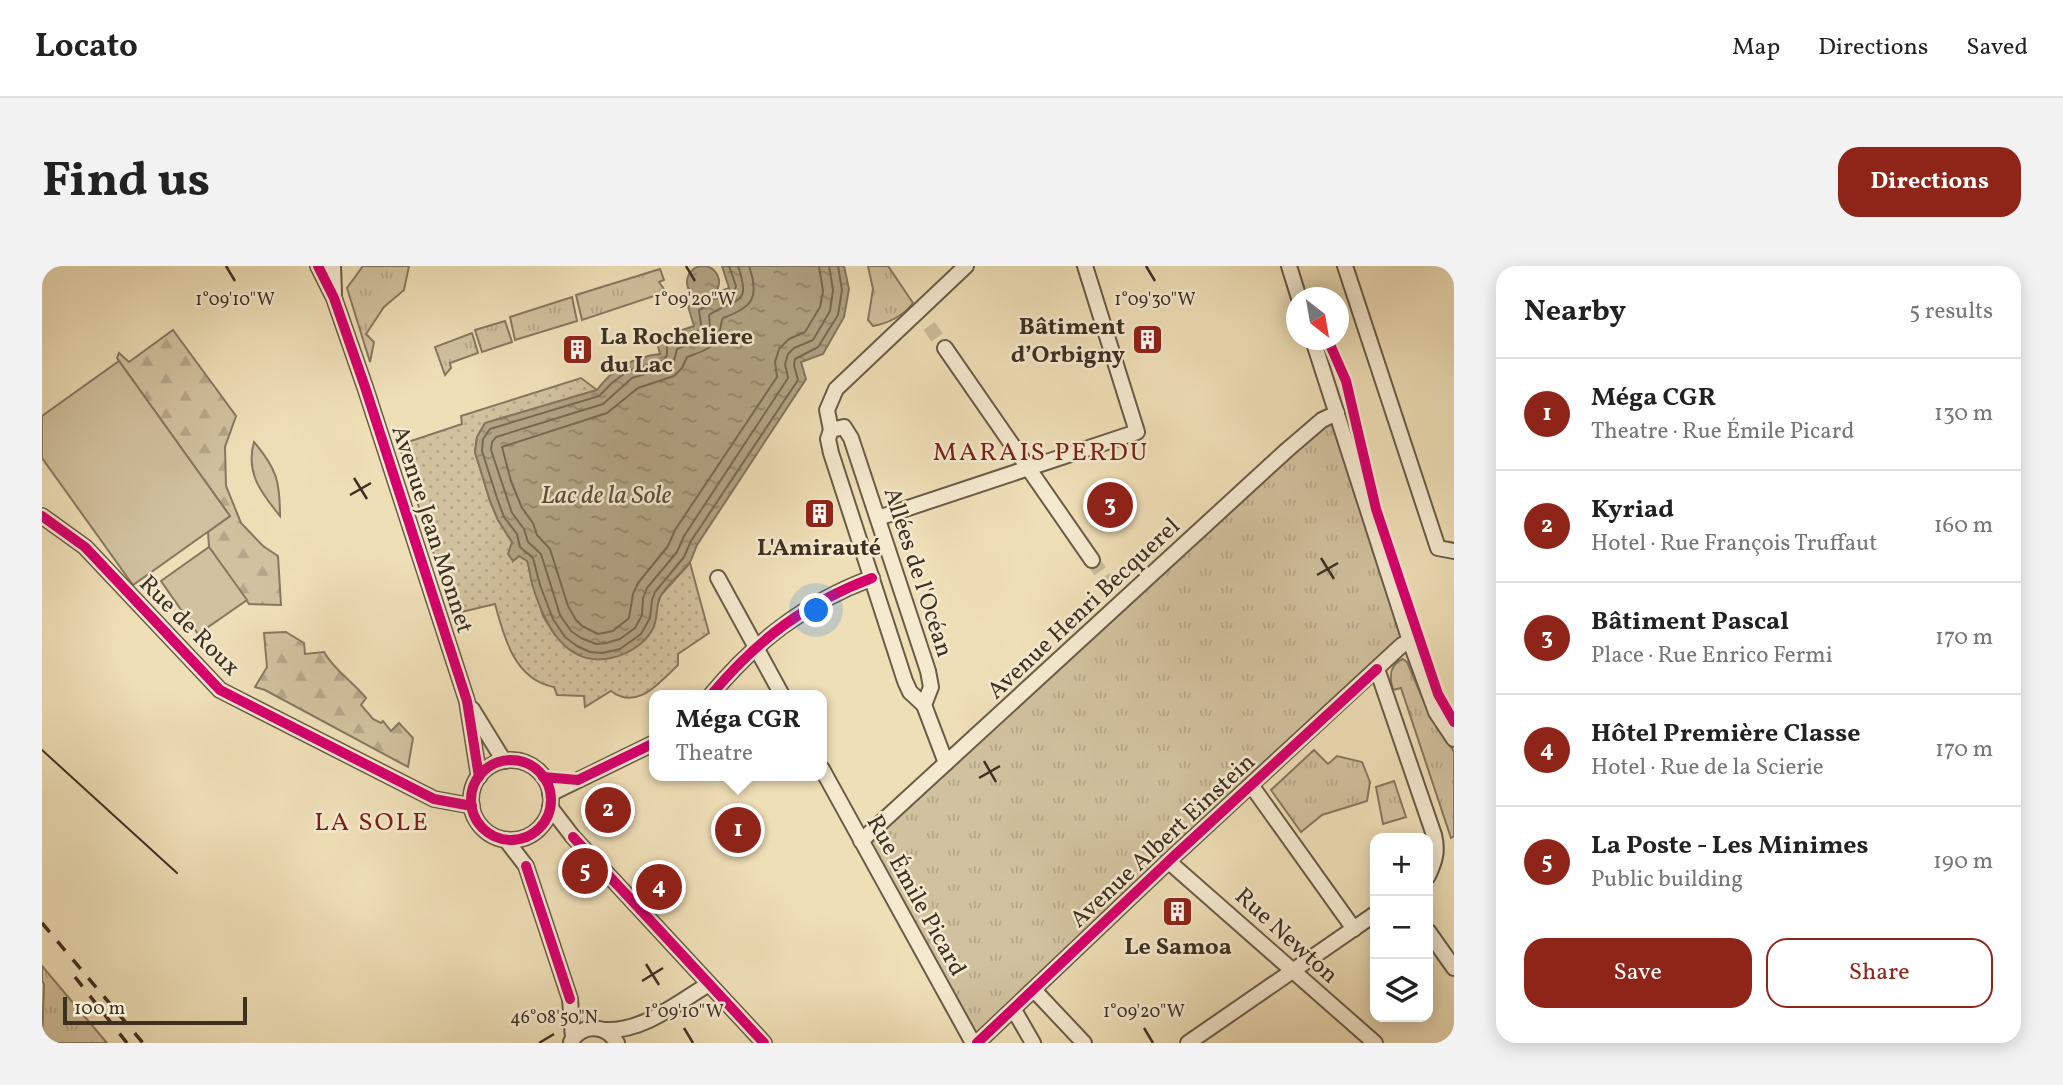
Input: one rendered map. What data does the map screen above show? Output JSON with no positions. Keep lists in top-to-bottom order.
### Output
{
  "streets": {
    "street": [
      "Avenue Jean Monnet",
      "Allées de l'Océan",
      "Avenue Henri Becquerel",
      "Rue de Roux",
      "Avenue Albert Einstein",
      "Rue Émile Picard",
      "Rue Newton"
    ]
  },
  "crossings": [
    ["Avenue Jean Monnet", "Rue de Roux"],
    ["Avenue Henri Becquerel", "Rue Émile Picard"],
    ["Avenue Albert Einstein", "Rue Émile Picard"],
    ["Avenue Albert Einstein", "Rue Newton"]
  ],
  "districts": ["MARAIS PERDU", "LA SOLE"],
  "water": ["Lac de la Sole"],
  "places": {
    "building": [
      "Bâtiment d’Orbigny",
      "La Rocheliere du Lac",
      "L'Amirauté",
      "Le Samoa"
    ]
  },
  "scale_bar": "100 m",
  "north": "bottom right",
  "page": {
    "header": "Locato",
    "nav": ["Map", "Directions", "Saved"],
    "buttons": [
      "Directions",
      ["Save", "Share"]
    ],
    "title": "Find us",
    "heading": ["Nearby", "5 results"],
    "list": [
      {
        "mark": "1",
        "name": "Méga CGR",
        "note": "Theatre · Rue Émile Picard",
        "value": "130 m"
      },
      {
        "mark": "2",
        "name": "Kyriad",
        "note": "Hotel · Rue François Truffaut",
        "value": "160 m"
      },
      {
        "mark": "3",
        "name": "Bâtiment Pascal",
        "note": "Place · Rue Enrico Fermi",
        "value": "170 m"
      },
      {
        "mark": "4",
        "name": "Hôtel Première Classe",
        "note": "Hotel · Rue de la Scierie",
        "value": "170 m"
      },
      {
        "mark": "5",
        "name": "La Poste - Les Minimes",
        "note": "Public building",
        "value": "190 m"
      }
    ],
    "pins": [
      "3",
      "2",
      "1",
      "5",
      "4"
    ],
    "popup": ["Méga CGR", "Theatre"],
    "map_buttons": ["+", "−"],
    "scale": "100 m"
  },
  "coordinates": [
    "1°09'10\"W",
    "1°09'20\"W",
    "1°09'30\"W",
    "46°08'50\"N"
  ]
}
